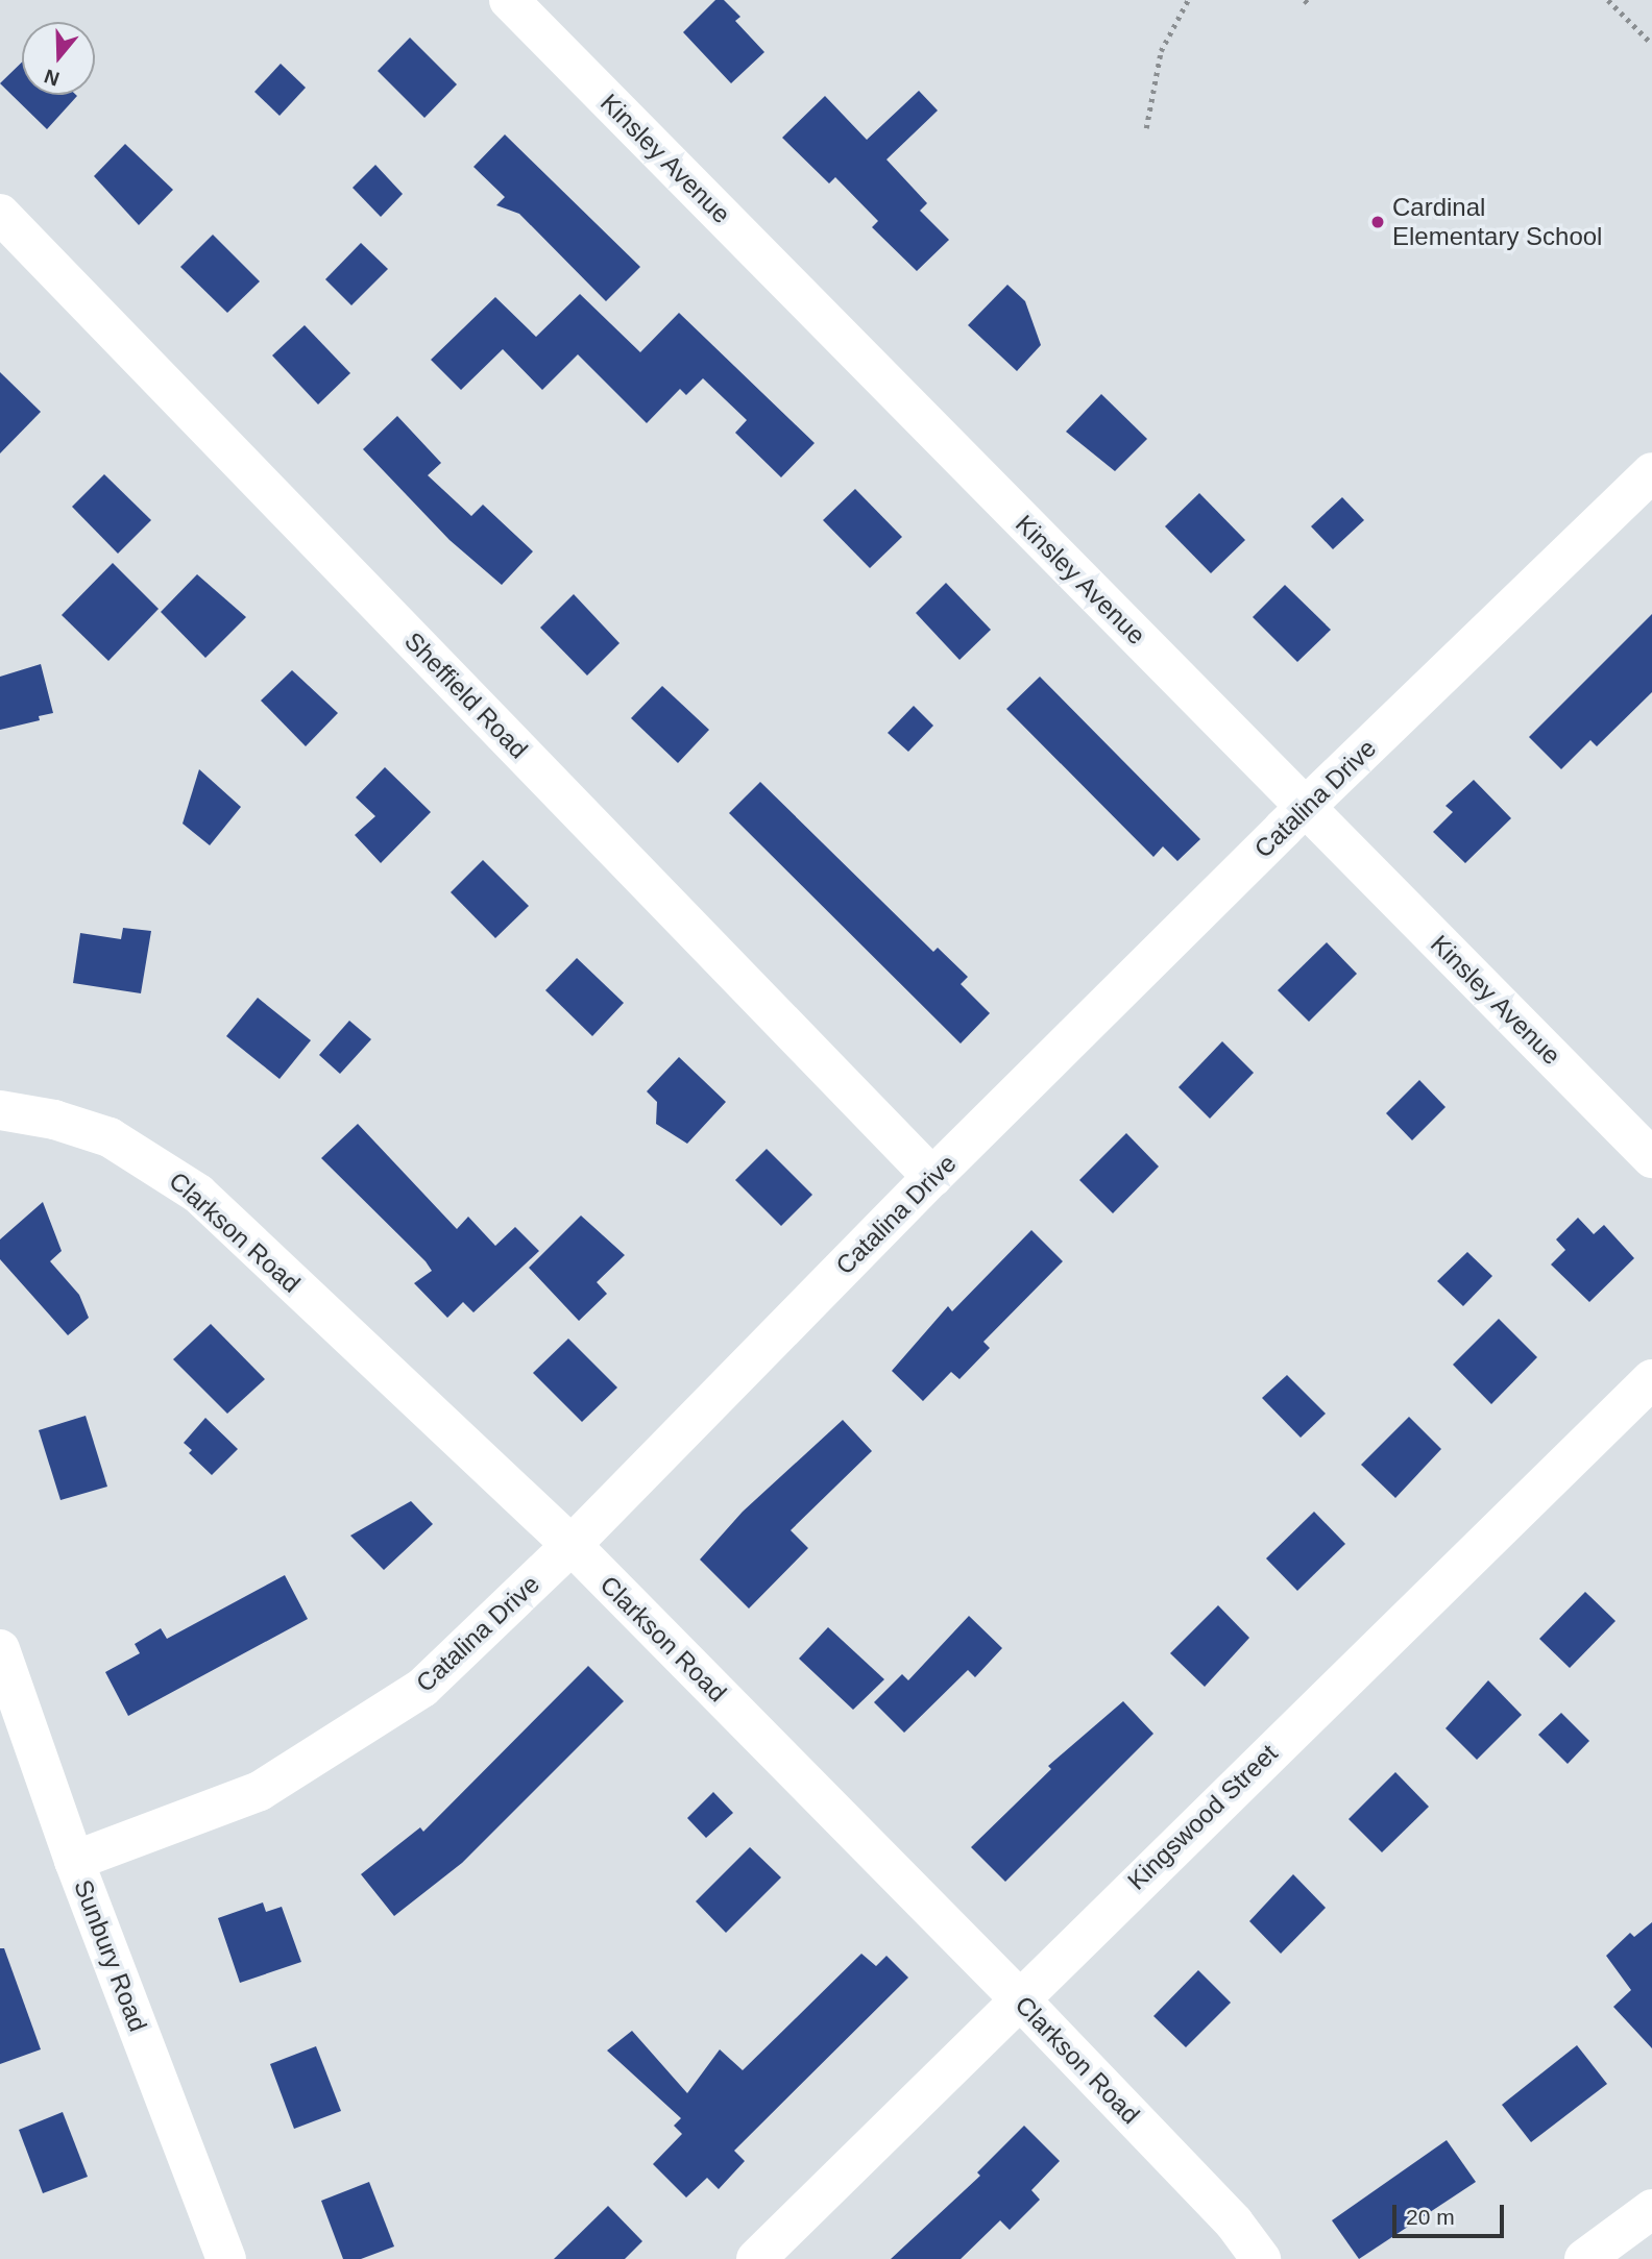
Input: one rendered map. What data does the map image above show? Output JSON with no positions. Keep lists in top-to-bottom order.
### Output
{
  "streets": {
    "street": [
      "Kinsley Avenue",
      "Sheffield Road",
      "Catalina Drive",
      "Clarkson Road",
      "Kingswood Street",
      "Sunbury Road"
    ]
  },
  "crossings": [
    ["Kinsley Avenue", "Catalina Drive"],
    ["Sheffield Road", "Catalina Drive"],
    ["Catalina Drive", "Clarkson Road"],
    ["Catalina Drive", "Sunbury Road"],
    ["Clarkson Road", "Kingswood Street"]
  ],
  "places": ["Cardinal Elementary School"],
  "scale_bar": "20 m",
  "north": "bottom"
}
